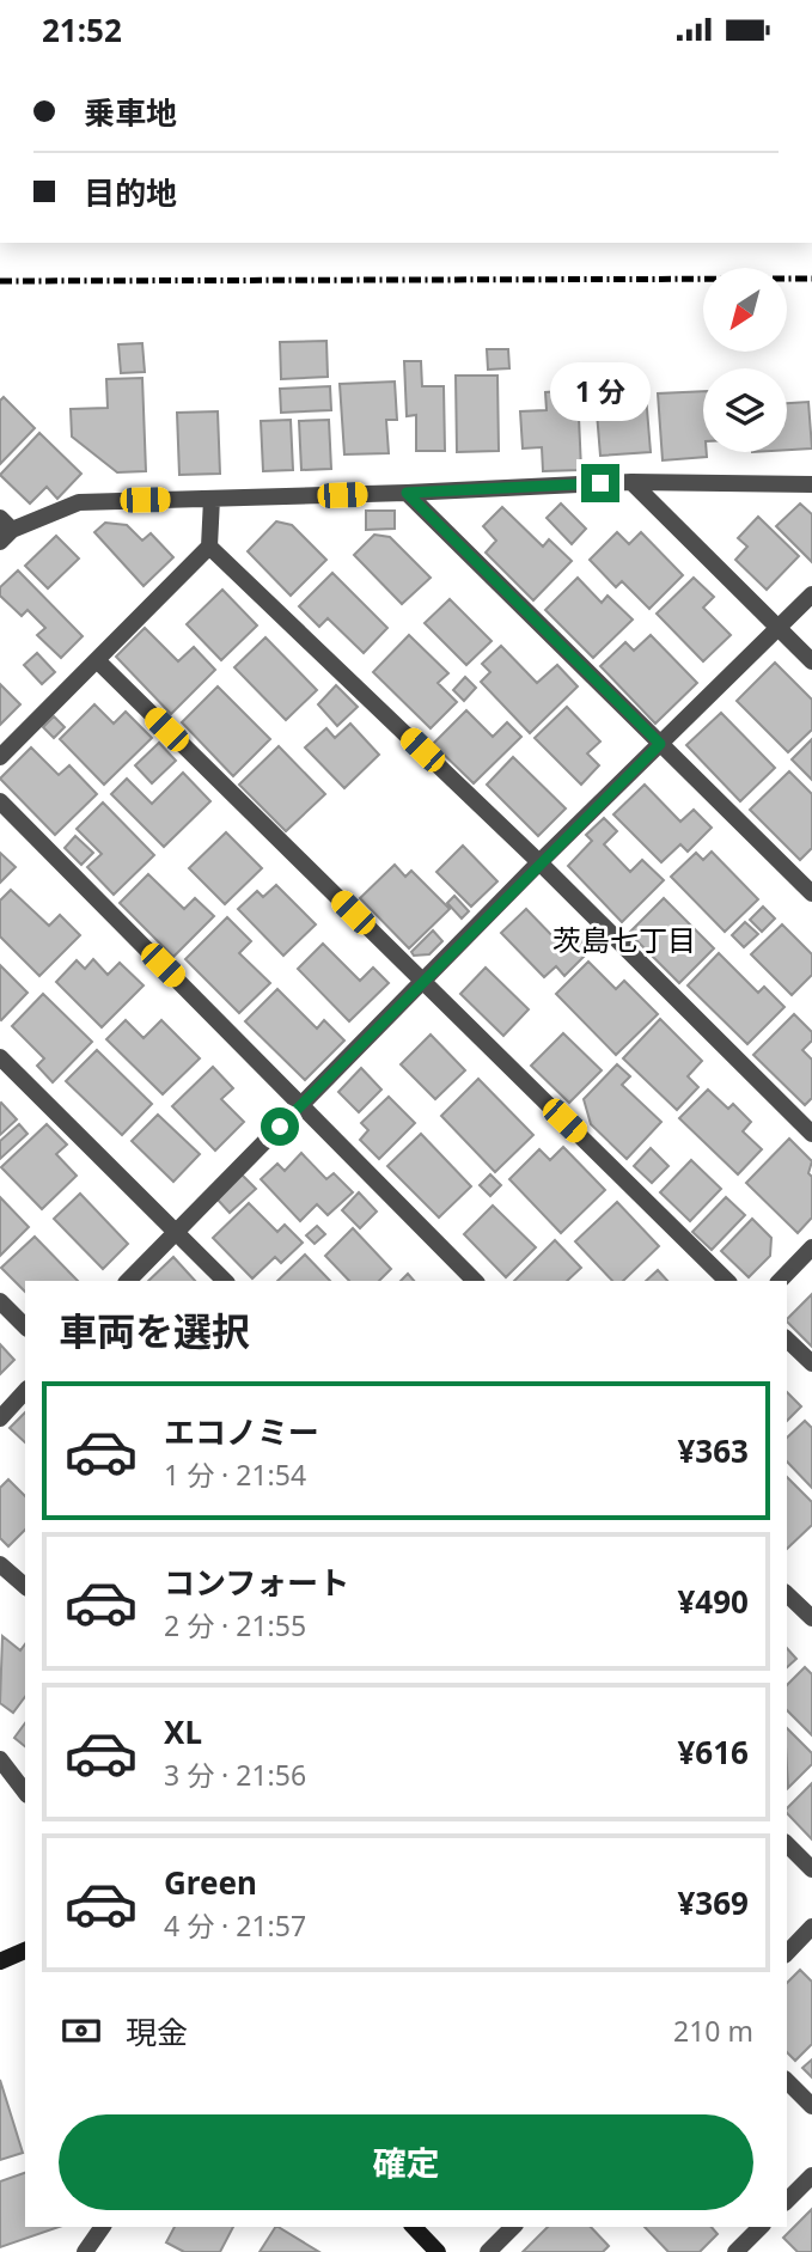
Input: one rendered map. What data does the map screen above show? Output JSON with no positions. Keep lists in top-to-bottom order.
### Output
{
  "districts": ["茨島七丁目"],
  "north": "bottom left",
  "page": {
    "status": "21:52",
    "banner": ["乗車地", "目的地"],
    "bubble": "1 分",
    "heading": "車両を選択",
    "list": [
      {
        "name": "エコノミー",
        "note": "1 分 · 21:54",
        "value": "¥363"
      },
      {
        "name": "コンフォート",
        "note": "2 分 · 21:55",
        "value": "¥490"
      },
      {
        "name": "XL",
        "note": "3 分 · 21:56",
        "value": "¥616"
      },
      {
        "name": "Green",
        "note": "4 分 · 21:57",
        "value": "¥369"
      }
    ],
    "pay": ["現金", "210 m"],
    "buttons": "確定"
  }
}
